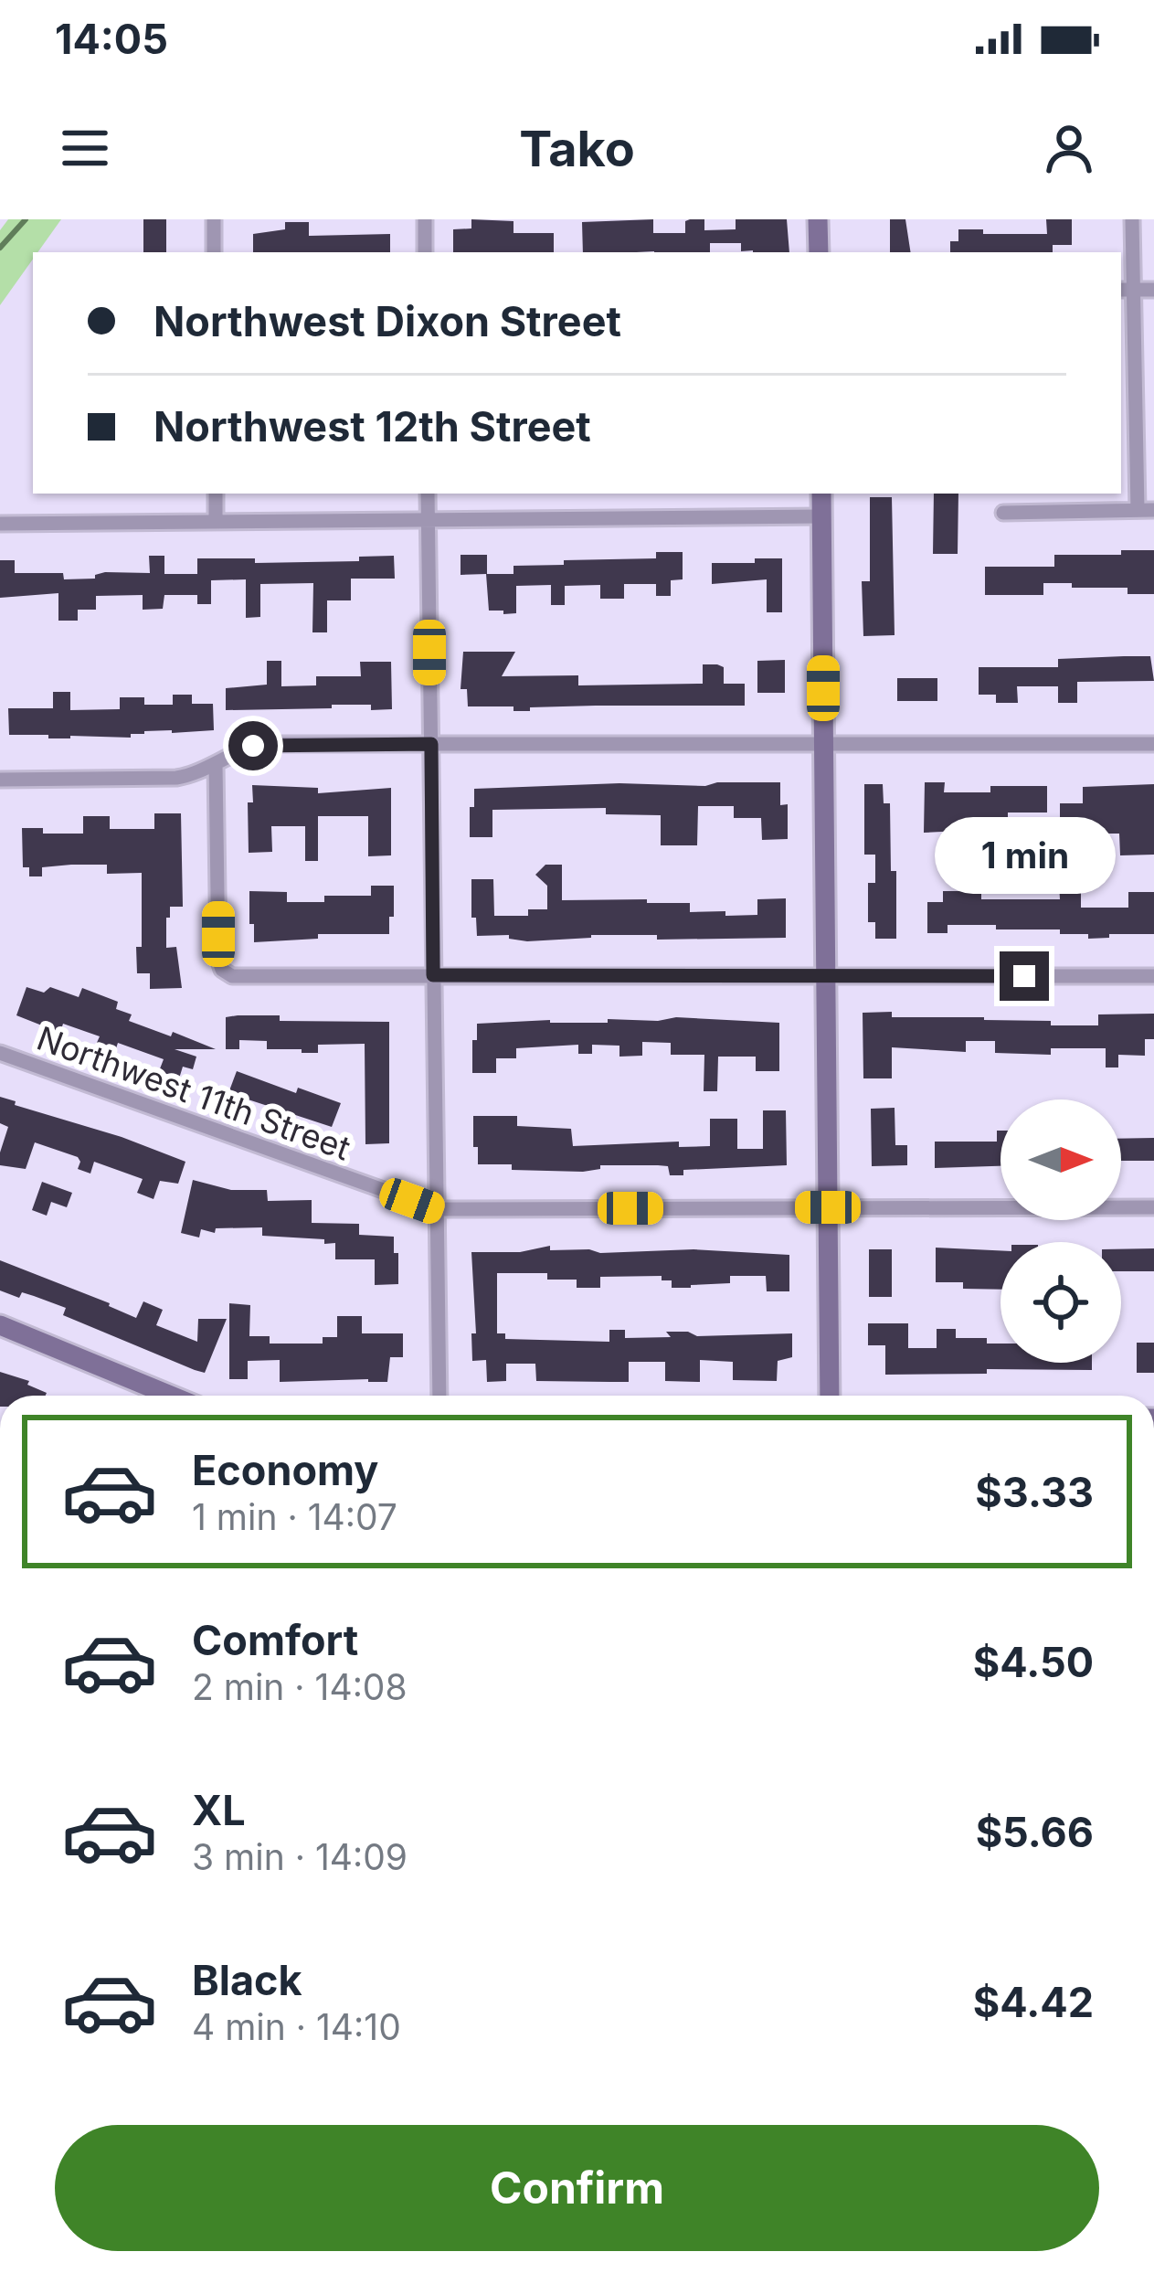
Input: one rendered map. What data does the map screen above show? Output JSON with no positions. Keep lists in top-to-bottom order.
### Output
{
  "streets": {
    "street": ["Northwest 11th Street"]
  },
  "north": "right",
  "page": {
    "status": "14:05",
    "header": "Tako",
    "banner": ["Northwest Dixon Street", "Northwest 12th Street"],
    "bubble": "1 min",
    "list": [
      {
        "name": "Economy",
        "note": "1 min · 14:07",
        "value": "$3.33"
      },
      {
        "name": "Comfort",
        "note": "2 min · 14:08",
        "value": "$4.50"
      },
      {
        "name": "XL",
        "note": "3 min · 14:09",
        "value": "$5.66"
      },
      {
        "name": "Black",
        "note": "4 min · 14:10",
        "value": "$4.42"
      }
    ],
    "buttons": "Confirm"
  }
}
